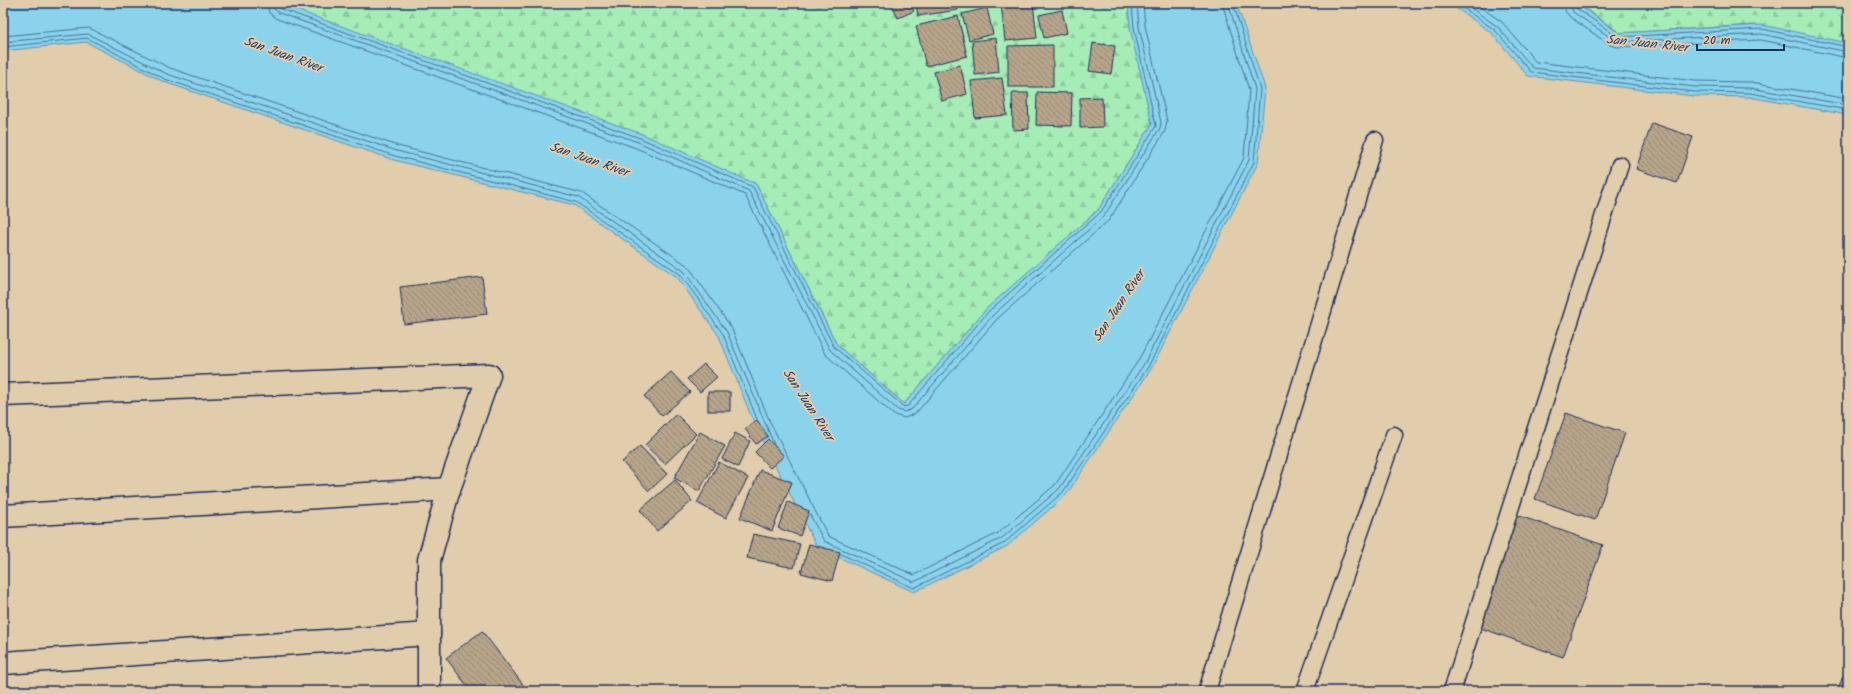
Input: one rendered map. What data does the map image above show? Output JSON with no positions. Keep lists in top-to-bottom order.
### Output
{
  "water": ["San Juan River"],
  "scale_bar": "20 m"
}
